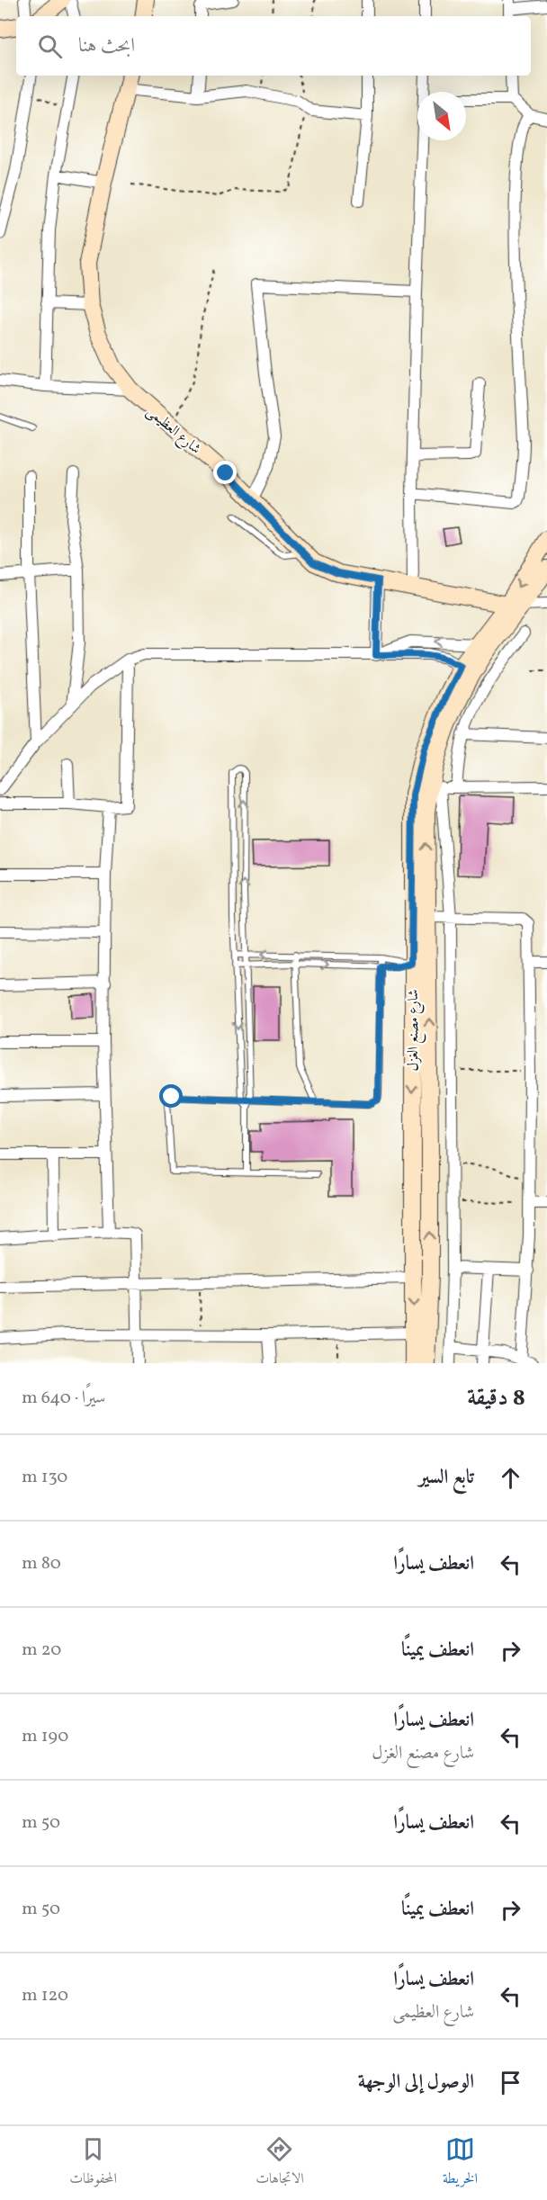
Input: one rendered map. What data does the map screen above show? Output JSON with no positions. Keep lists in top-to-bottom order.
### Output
{
  "streets": {
    "street": ["شارع العظيمى", "شارع مصنع الغزل"]
  },
  "crossings": [
    ["شارع العظيمى", "شارع مصنع الغزل"]
  ],
  "north": "bottom right",
  "page": {
    "search": "ابحث هنا",
    "heading": ["8 دقيقة", "سيرًا · 640 m"],
    "list": [
      ["تابع السير", "130 m"],
      ["انعطف يسارًا", "80 m"],
      ["انعطف يمينًا", "20 m"],
      ["انعطف يسارًا", "شارع مصنع الغزل", "190 m"],
      ["انعطف يسارًا", "50 m"],
      ["انعطف يمينًا", "50 m"],
      ["انعطف يسارًا", "شارع العظيمى", "120 m"],
      "الوصول إلى الوجهة"
    ],
    "nav": ["الخريطة", "الاتجاهات", "المحفوظات"]
  }
}
